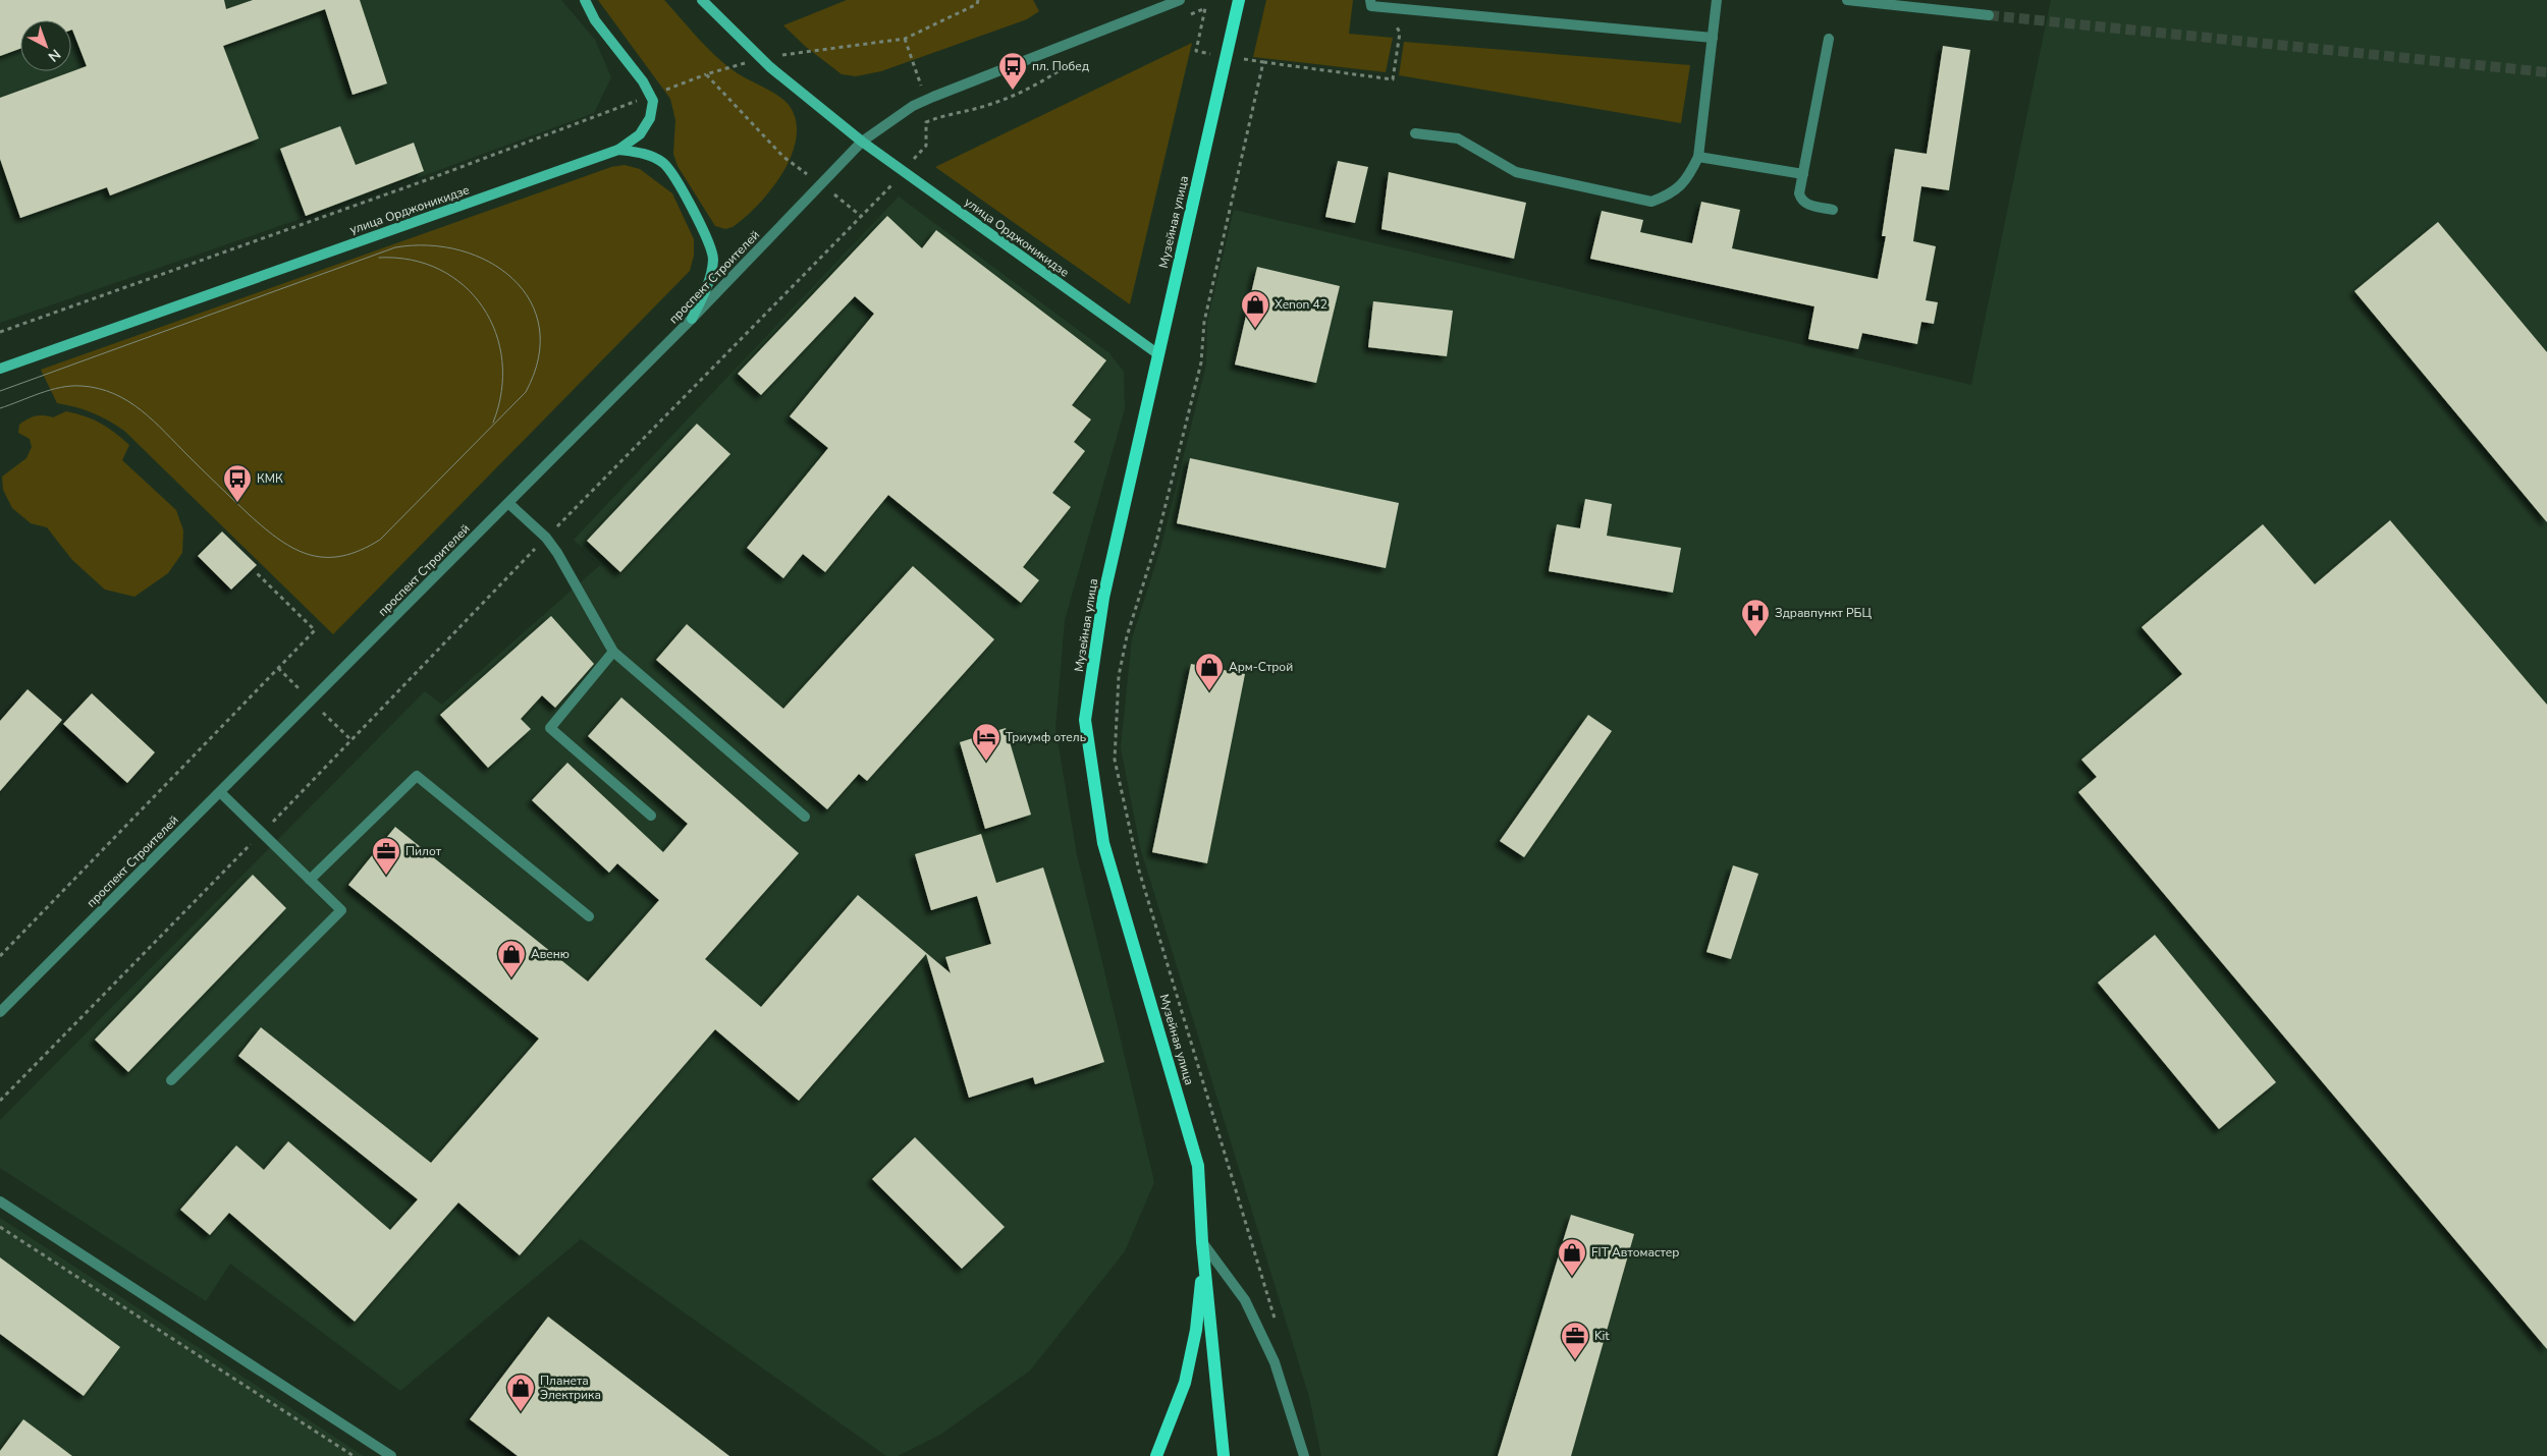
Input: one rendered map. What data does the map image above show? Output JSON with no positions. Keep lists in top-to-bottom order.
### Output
{
  "streets": {
    "main road": ["улица Орджоникидзе", "Музейная улица"],
    "street": ["проспект Строителей"]
  },
  "crossings": [
    ["улица Орджоникидзе", "Музейная улица"],
    ["улица Орджоникидзе", "проспект Строителей"]
  ],
  "places": {
    "bus stop": ["пл. Побед", "КМК"],
    "shop": [
      "Xenon 42",
      "Арм-Строй",
      "Авеню",
      "FIT Автомастер",
      "Планета Электрика"
    ],
    "hospital": ["Здравпункт РБЦ"],
    "hotel": ["Триумф отель"],
    "office": ["Пилот", "Kit"]
  },
  "north": "bottom right"
}
